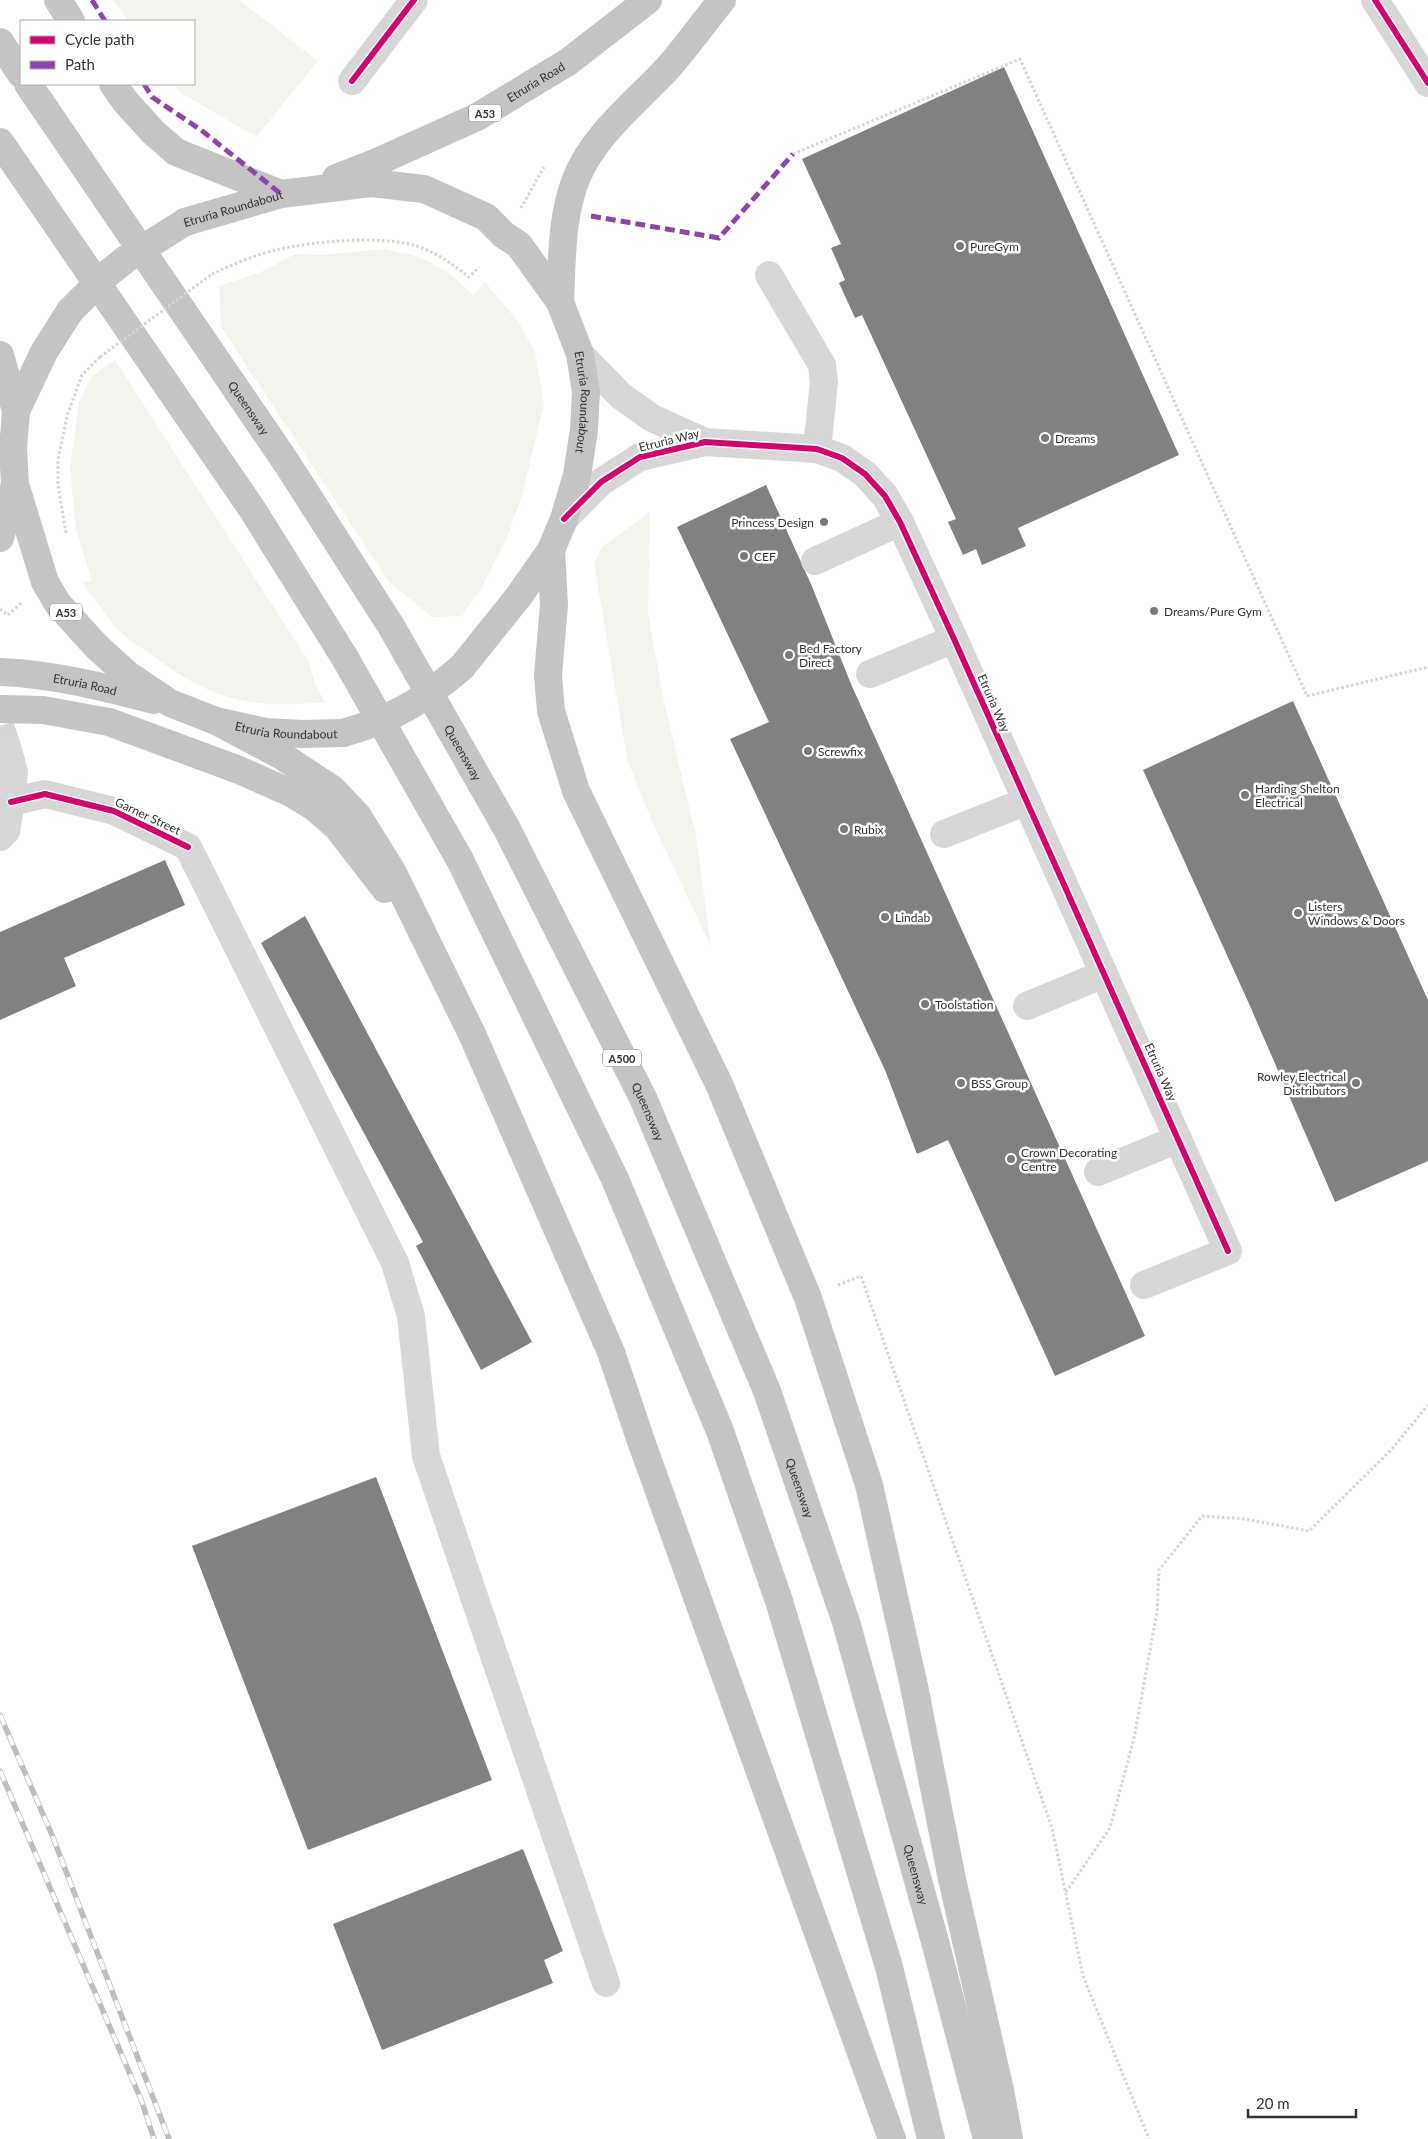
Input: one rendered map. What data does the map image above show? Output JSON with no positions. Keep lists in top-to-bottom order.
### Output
{
  "streets": {
    "highway": [
      "Etruria Road",
      "A53",
      "Etruria Roundabout",
      "Queensway",
      "A500"
    ],
    "street": ["Etruria Way", "Garner Street"]
  },
  "crossings": [
    ["Etruria Road", "Etruria Roundabout"],
    ["A53", "Etruria Roundabout"],
    ["Etruria Roundabout", "Etruria Way"]
  ],
  "places": [
    "PureGym",
    "Dreams",
    "Princess Design",
    "CEF",
    "Dreams/Pure Gym",
    "Bed Factory Direct",
    "Screwfix",
    "Harding Shelton Electrical",
    "Rubix",
    "Listers Windows & Doors",
    "Lindab",
    "Toolstation",
    "BSS Group",
    "Rowley Electrical Distributors",
    "Crown Decorating Centre"
  ],
  "legend": ["Cycle path", "Path"],
  "scale_bar": "20 m"
}
